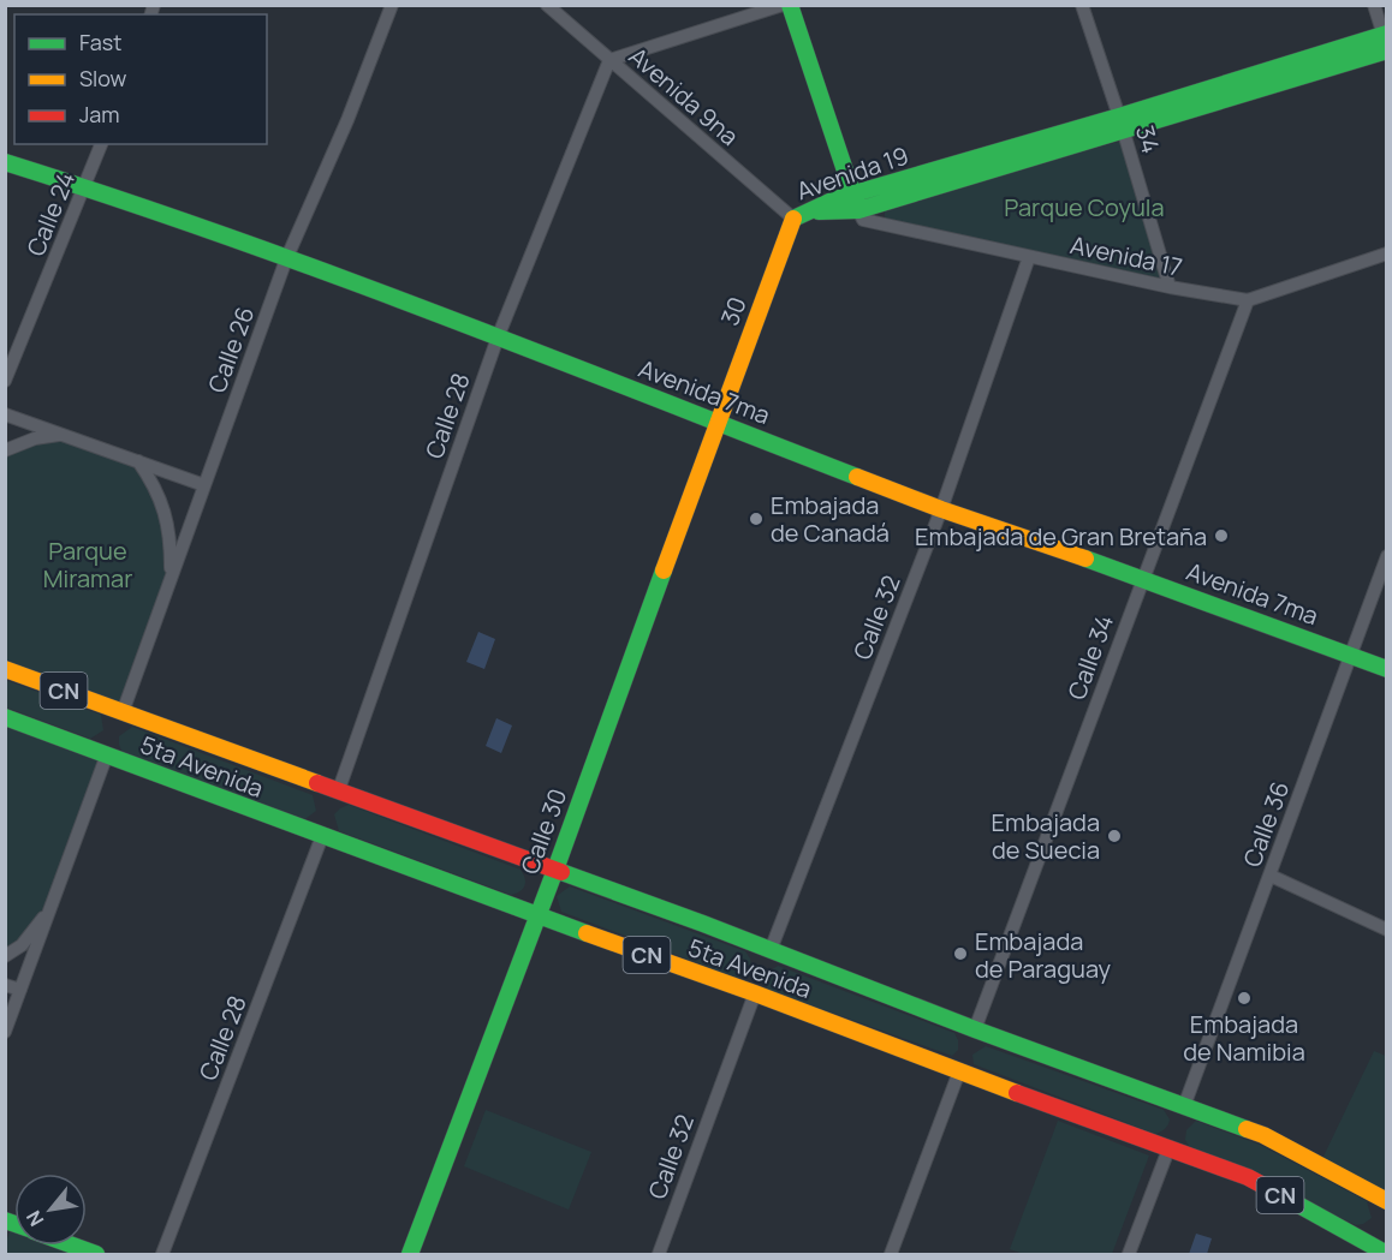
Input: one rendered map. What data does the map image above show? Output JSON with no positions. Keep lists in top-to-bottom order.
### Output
{
  "streets": {
    "main road": [
      "Avenida 19",
      "30",
      "Avenida 7ma",
      "CN",
      "5ta Avenida",
      "Calle 30"
    ],
    "street": [
      "Avenida 9na",
      "34",
      "Calle 24",
      "Avenida 17",
      "Calle 26",
      "Calle 28",
      "Calle 32",
      "Calle 34",
      "Calle 36"
    ]
  },
  "crossings": [
    ["Avenida 9na", "Avenida 19"],
    ["Avenida 9na", "30"],
    ["Avenida 9na", "Calle 28"],
    ["34", "Avenida 19"],
    ["34", "Avenida 17"],
    ["Avenida 19", "Avenida 17"],
    ["Avenida 19", "30"],
    ["Calle 24", "Avenida 7ma"],
    ["Avenida 17", "Calle 32"],
    ["Avenida 17", "Calle 34"],
    ["30", "Avenida 7ma"],
    ["30", "Calle 30"],
    ["Calle 26", "Avenida 7ma"],
    ["Calle 26", "5ta Avenida"],
    ["Avenida 7ma", "Calle 28"],
    ["Avenida 7ma", "Calle 32"],
    ["Avenida 7ma", "Calle 34"],
    ["Avenida 7ma", "Calle 36"],
    ["Avenida 7ma", "Calle 30"],
    ["Calle 28", "5ta Avenida"],
    ["Calle 32", "5ta Avenida"],
    ["Calle 34", "5ta Avenida"],
    ["5ta Avenida", "Calle 36"],
    ["5ta Avenida", "Calle 30"]
  ],
  "parks": ["Parque Coyula", "Parque Miramar"],
  "places": [
    "Embajada de Canadá",
    "Embajada de Gran Bretaña",
    "Embajada de Suecia",
    "Embajada de Paraguay",
    "Embajada de Namibia"
  ],
  "legend": ["Fast", "Slow", "Jam"],
  "north": "bottom left"
}
